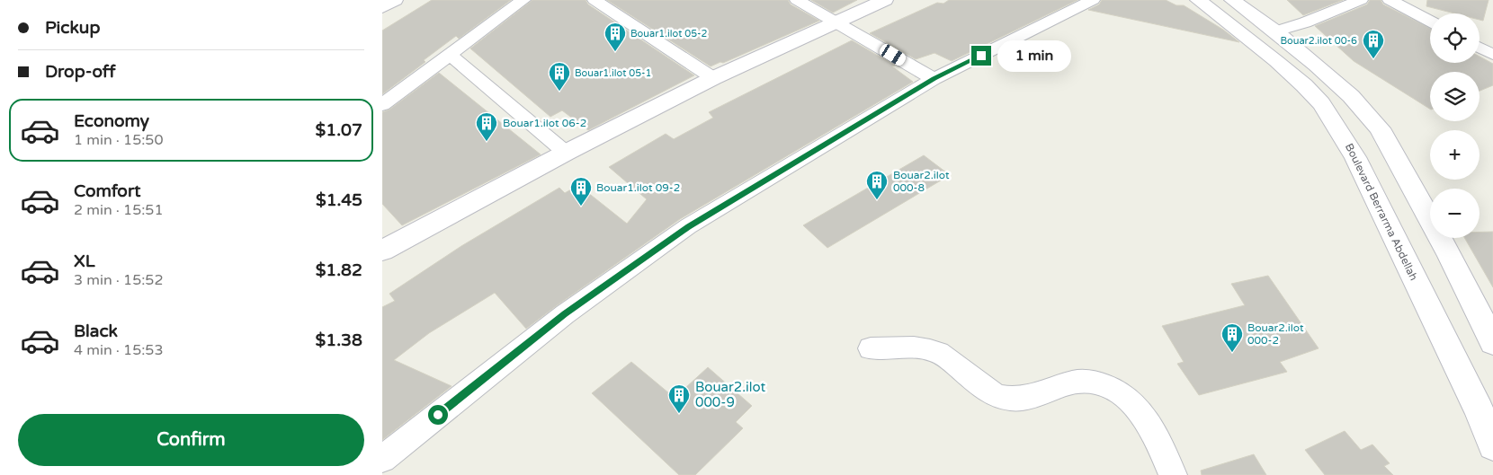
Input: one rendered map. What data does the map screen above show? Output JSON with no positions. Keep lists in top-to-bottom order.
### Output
{
  "streets": {
    "main road": ["Boulevard Berrarma Abdellah"]
  },
  "places": {
    "building": [
      "Bouar1.ilot 05-2",
      "Bouar2.ilot 00-6",
      "Bouar1.ilot 05-1",
      "Bouar1.ilot 06-2",
      "Bouar2.ilot 000-8",
      "Bouar1.ilot 09-2",
      "Bouar2.ilot 000-2",
      "Bouar2.ilot 000-9"
    ]
  },
  "page": {
    "banner": ["Pickup", "Drop-off"],
    "map_buttons": ["+", "−"],
    "bubble": "1 min",
    "list": [
      {
        "name": "Economy",
        "note": "1 min · 15:50",
        "value": "$1.07"
      },
      {
        "name": "Comfort",
        "note": "2 min · 15:51",
        "value": "$1.45"
      },
      {
        "name": "XL",
        "note": "3 min · 15:52",
        "value": "$1.82"
      },
      {
        "name": "Black",
        "note": "4 min · 15:53",
        "value": "$1.38"
      }
    ],
    "buttons": "Confirm"
  }
}
